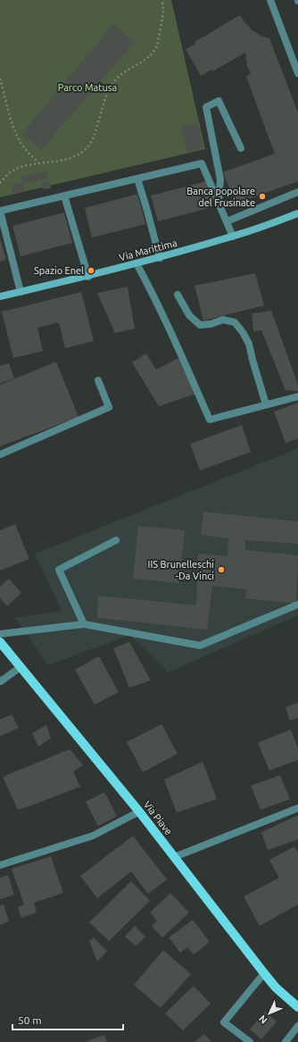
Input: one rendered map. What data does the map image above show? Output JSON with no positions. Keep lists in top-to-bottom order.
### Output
{
  "streets": {
    "main road": ["Via Marittima", "Via Piave"]
  },
  "parks": ["Parco Matusa"],
  "places": ["Banca popolare del Frusinate", "Spazio Enel", "IIS Brunelleschi -Da Vinci"],
  "scale_bar": "50 m",
  "north": "bottom left"
}
